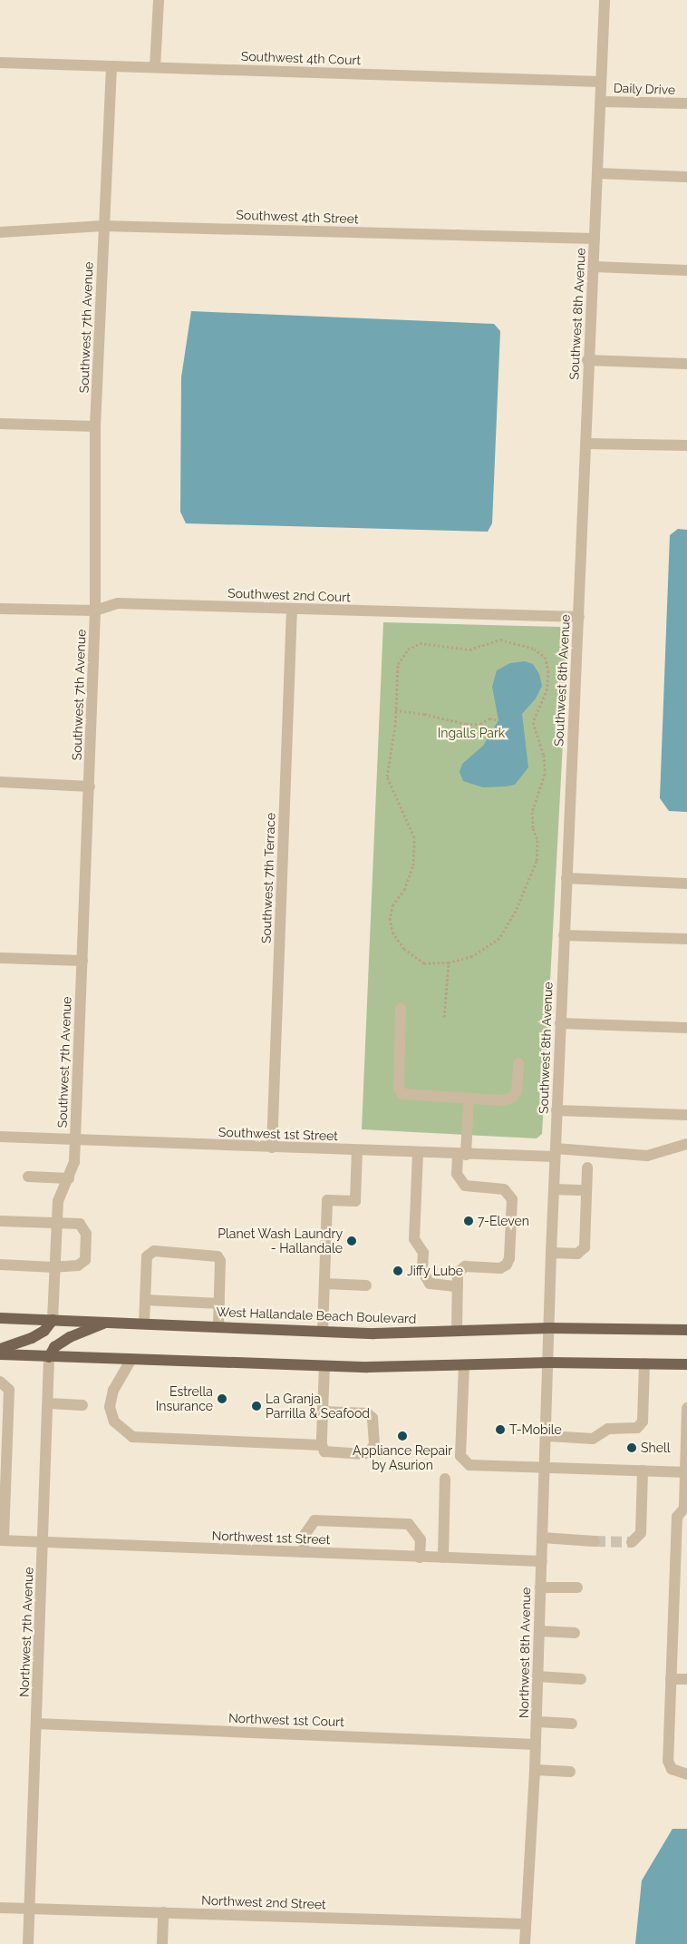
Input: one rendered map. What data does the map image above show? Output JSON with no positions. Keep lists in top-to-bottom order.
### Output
{
  "streets": {
    "main road": ["West Hallandale Beach Boulevard"],
    "street": [
      "Southwest 4th Court",
      "Daily Drive",
      "Southwest 4th Street",
      "Southwest 8th Avenue",
      "Southwest 7th Avenue",
      "Southwest 2nd Court",
      "Southwest 7th Terrace",
      "Southwest 1st Street",
      "Northwest 1st Street",
      "Northwest 7th Avenue",
      "Northwest 8th Avenue",
      "Northwest 1st Court",
      "Northwest 2nd Street"
    ]
  },
  "crossings": [
    ["Southwest 4th Court", "Southwest 8th Avenue"],
    ["Southwest 4th Court", "Southwest 7th Avenue"],
    ["Daily Drive", "Southwest 8th Avenue"],
    ["Southwest 4th Street", "Southwest 8th Avenue"],
    ["Southwest 4th Street", "Southwest 7th Avenue"],
    ["Southwest 8th Avenue", "Southwest 2nd Court"],
    ["Southwest 8th Avenue", "Southwest 1st Street"],
    ["Southwest 8th Avenue", "West Hallandale Beach Boulevard"],
    ["Southwest 8th Avenue", "Northwest 8th Avenue"],
    ["Southwest 7th Avenue", "Southwest 2nd Court"],
    ["Southwest 7th Avenue", "Southwest 1st Street"],
    ["Southwest 7th Avenue", "West Hallandale Beach Boulevard"],
    ["Southwest 2nd Court", "Southwest 7th Terrace"],
    ["Southwest 7th Terrace", "Southwest 1st Street"],
    ["Northwest 1st Street", "Northwest 7th Avenue"],
    ["Northwest 1st Street", "Northwest 8th Avenue"],
    ["Northwest 7th Avenue", "Northwest 1st Court"],
    ["Northwest 7th Avenue", "Northwest 2nd Street"],
    ["Northwest 8th Avenue", "Northwest 1st Court"],
    ["Northwest 8th Avenue", "Northwest 2nd Street"]
  ],
  "parks": ["Ingalls Park"],
  "places": [
    "7-Eleven",
    "Planet Wash Laundry - Hallandale",
    "Jiffy Lube",
    "Estrella Insurance",
    "La Granja Parrilla & Seafood",
    "T-Mobile",
    "Appliance Repair by Asurion",
    "Shell"
  ]
}
